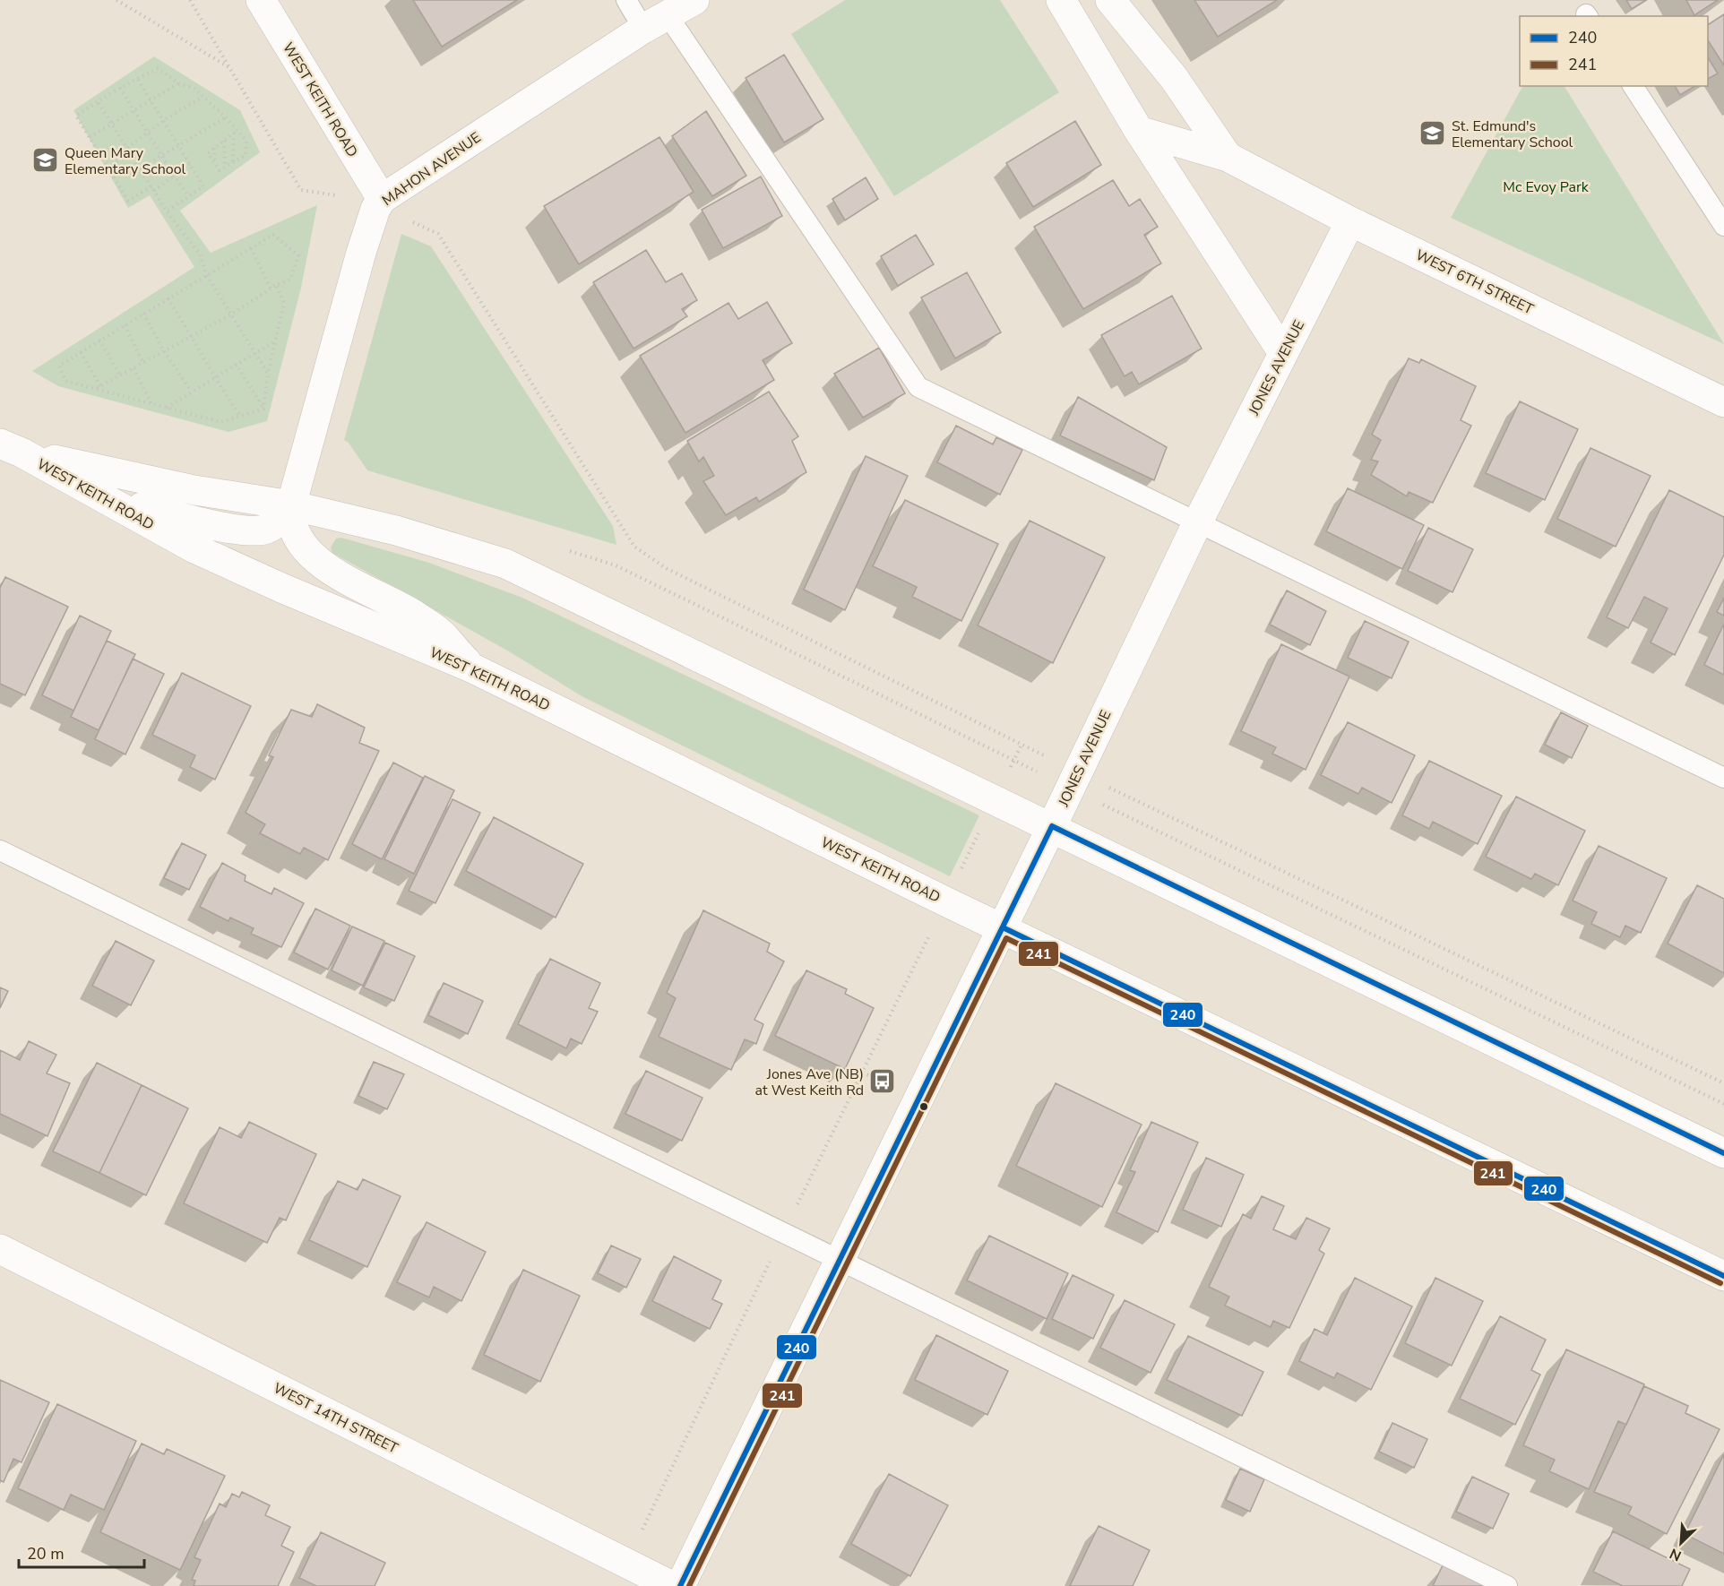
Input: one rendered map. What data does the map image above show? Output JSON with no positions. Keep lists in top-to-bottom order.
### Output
{
  "streets": {
    "street": [
      "WEST KEITH ROAD",
      "MAHON AVENUE",
      "WEST 6TH STREET",
      "JONES AVENUE",
      "WEST 14TH STREET"
    ]
  },
  "crossings": [
    ["WEST KEITH ROAD", "MAHON AVENUE"],
    ["WEST KEITH ROAD", "JONES AVENUE"],
    ["WEST 6TH STREET", "JONES AVENUE"]
  ],
  "parks": ["Mc Evoy Park"],
  "places": {
    "school or university": ["St. Edmund's Elementary School", "Queen Mary Elementary School"],
    "bus stop": ["Jones Ave (NB) at West Keith Rd"]
  },
  "lines": ["transit line 240", "transit line 241"],
  "legend": ["240", "241"],
  "scale_bar": "20 m",
  "north": "bottom left"
}
